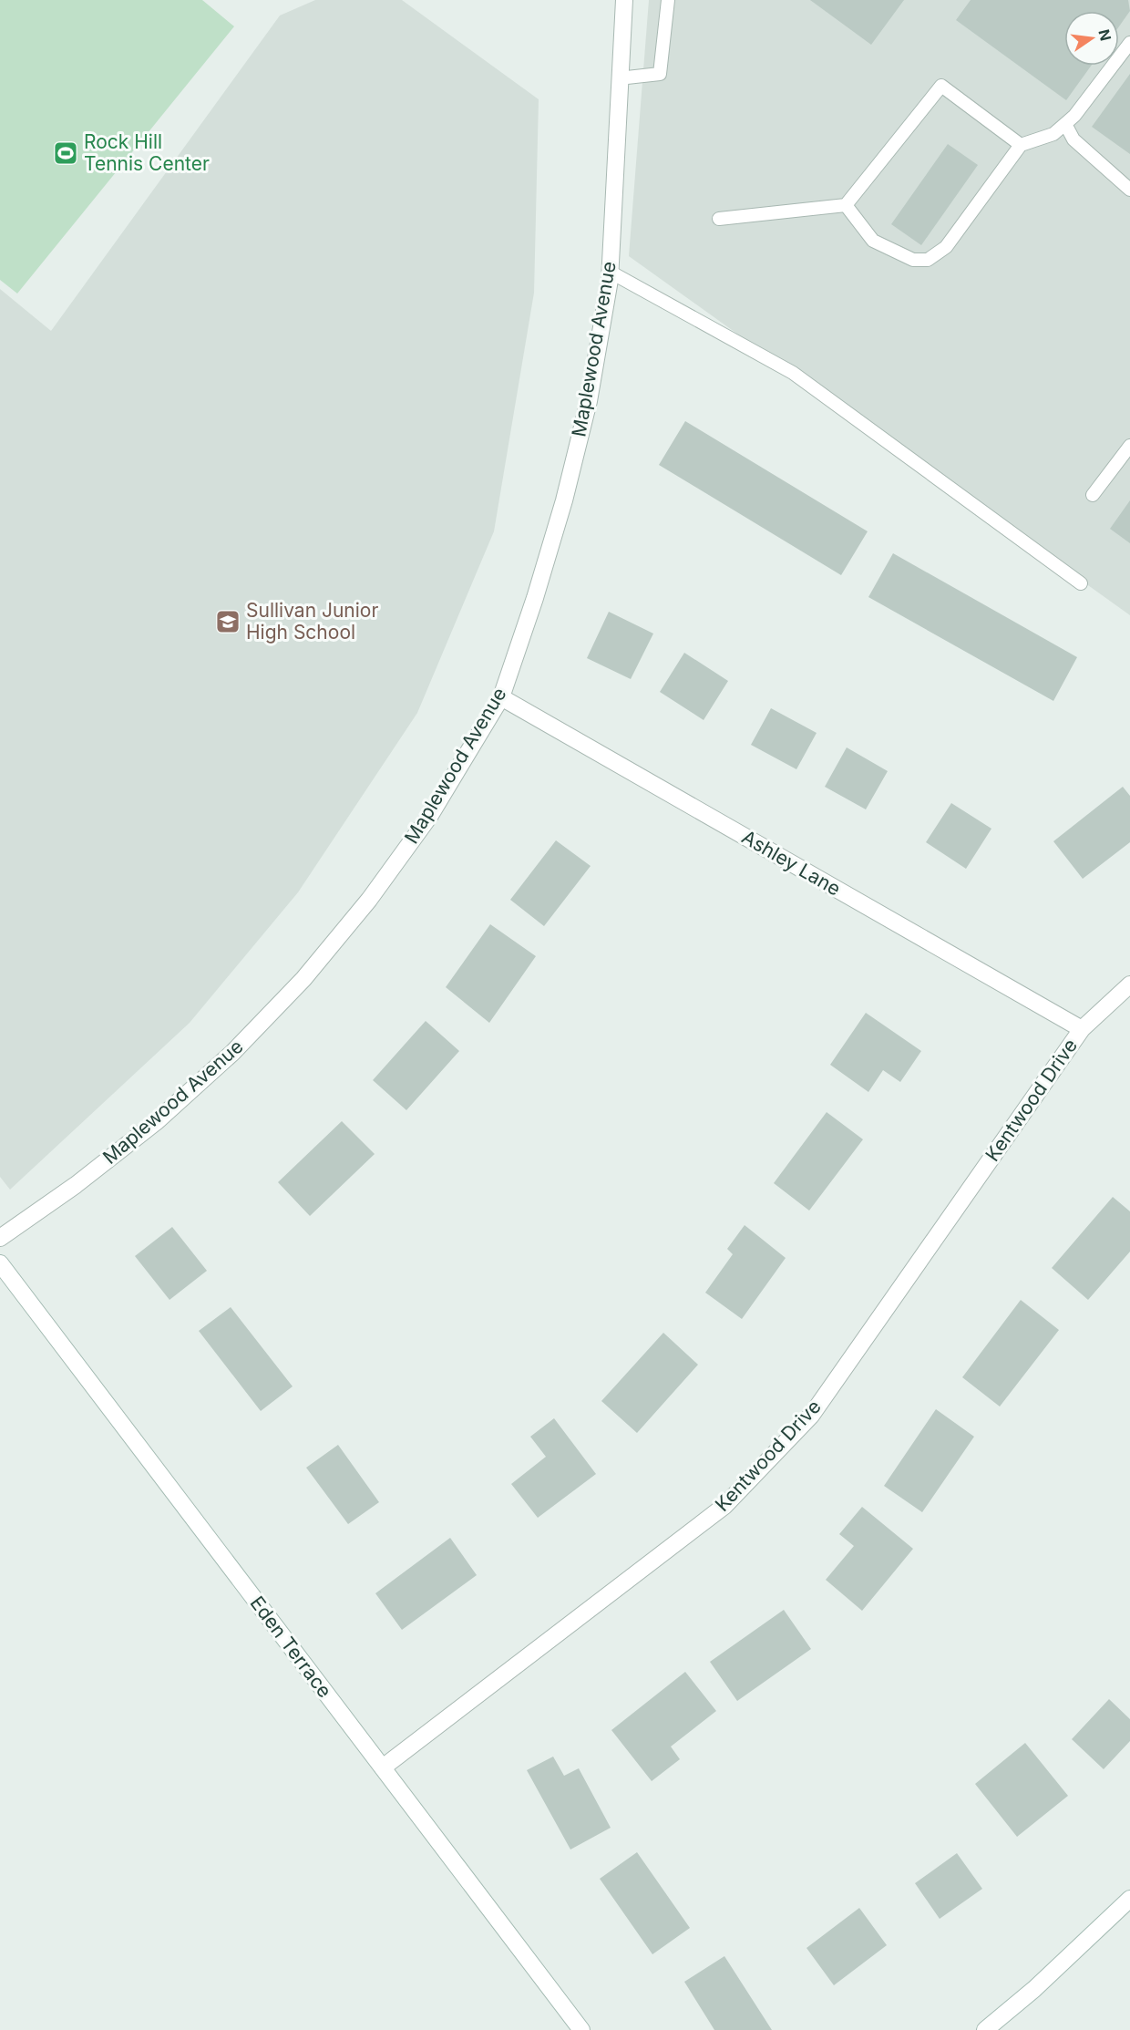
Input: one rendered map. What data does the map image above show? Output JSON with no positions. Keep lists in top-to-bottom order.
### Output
{
  "streets": {
    "street": [
      "Maplewood Avenue",
      "Ashley Lane",
      "Kentwood Drive",
      "Eden Terrace"
    ]
  },
  "crossings": [
    ["Maplewood Avenue", "Ashley Lane"],
    ["Ashley Lane", "Kentwood Drive"],
    ["Kentwood Drive", "Eden Terrace"]
  ],
  "places": {
    "sports": ["Rock Hill Tennis Center"],
    "school or university": ["Sullivan Junior High School"]
  },
  "north": "right"
}
